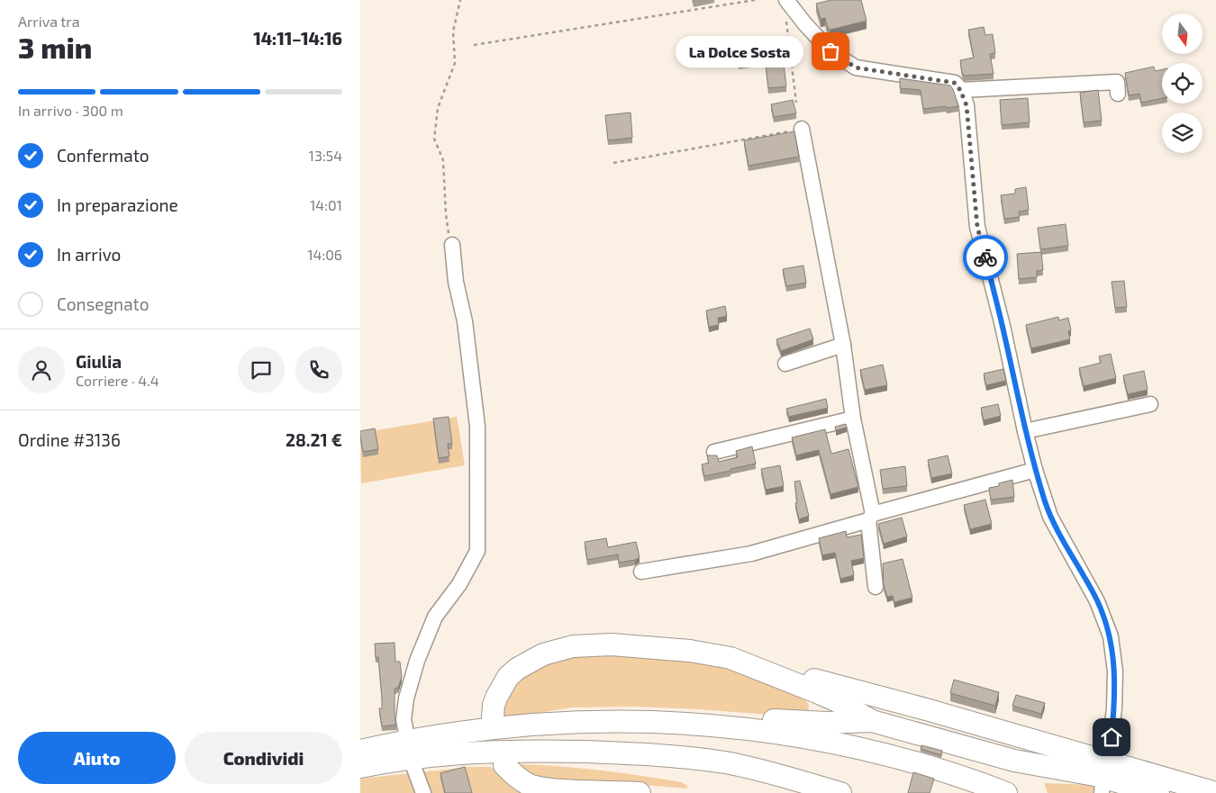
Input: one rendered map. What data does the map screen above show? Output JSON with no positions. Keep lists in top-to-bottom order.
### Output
{
  "places": ["La Dolce Sosta"],
  "north": "bottom",
  "page": {
    "heading": ["3 min", "Arriva tra", "14:11–14:16"],
    "panel": [
      "Giulia",
      "Corriere · 4.4",
      "Ordine #3136",
      "28.21 €"
    ],
    "bubble": "La Dolce Sosta",
    "bar": "In arrivo · 300 m",
    "list": [
      ["Confermato", "13:54"],
      ["In preparazione", "14:01"],
      ["In arrivo", "14:06"],
      "Consegnato"
    ],
    "buttons": ["Aiuto", "Condividi"]
  }
}
